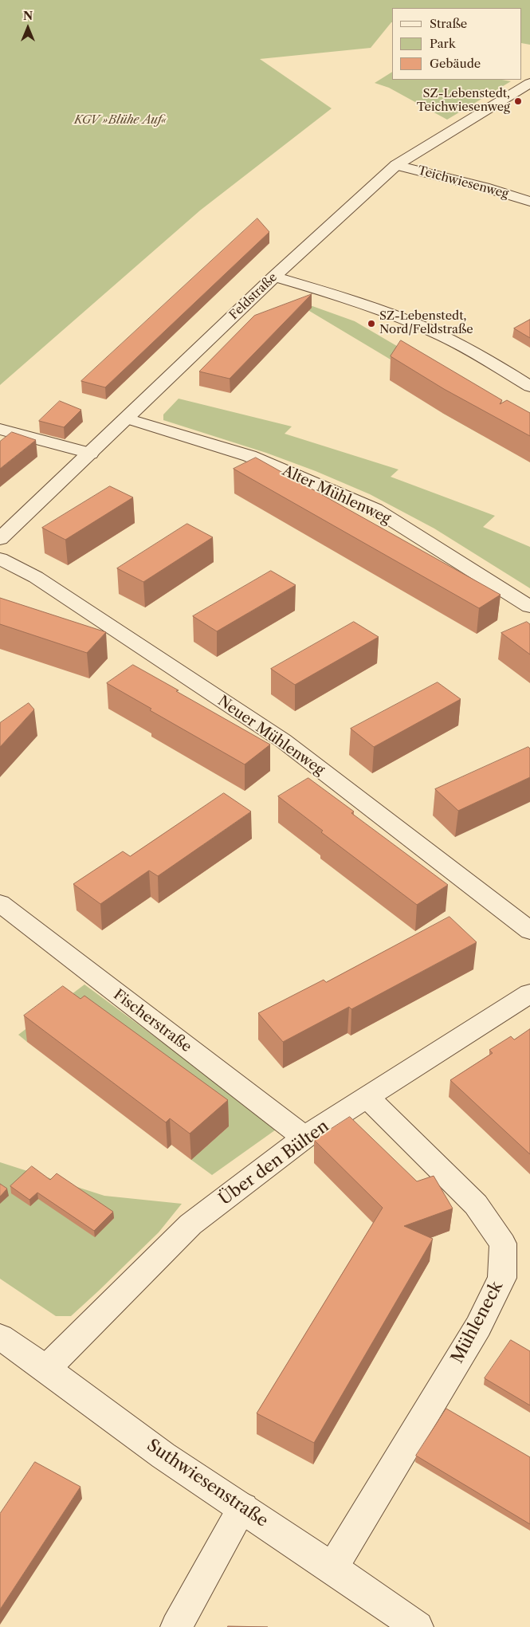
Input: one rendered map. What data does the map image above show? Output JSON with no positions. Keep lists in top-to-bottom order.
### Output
{
  "streets": {
    "street": [
      "Teichwiesenweg",
      "Feldstraße",
      "Alter Mühlenweg",
      "Neuer Mühlenweg",
      "Fischerstraße",
      "Über den Bülten",
      "Mühleneck",
      "Suthwiesenstraße"
    ]
  },
  "crossings": [
    ["Teichwiesenweg", "Feldstraße"],
    ["Feldstraße", "Alter Mühlenweg"],
    ["Fischerstraße", "Über den Bülten"],
    ["Über den Bülten", "Mühleneck"],
    ["Über den Bülten", "Suthwiesenstraße"],
    ["Mühleneck", "Suthwiesenstraße"]
  ],
  "parks": ["KGV »Blühe Auf«"],
  "places": ["SZ-Lebenstedt, Teichwiesenweg", "SZ-Lebenstedt, Nord/Feldstraße"],
  "legend": ["Straße", "Park", "Gebäude"],
  "north": "top"
}
